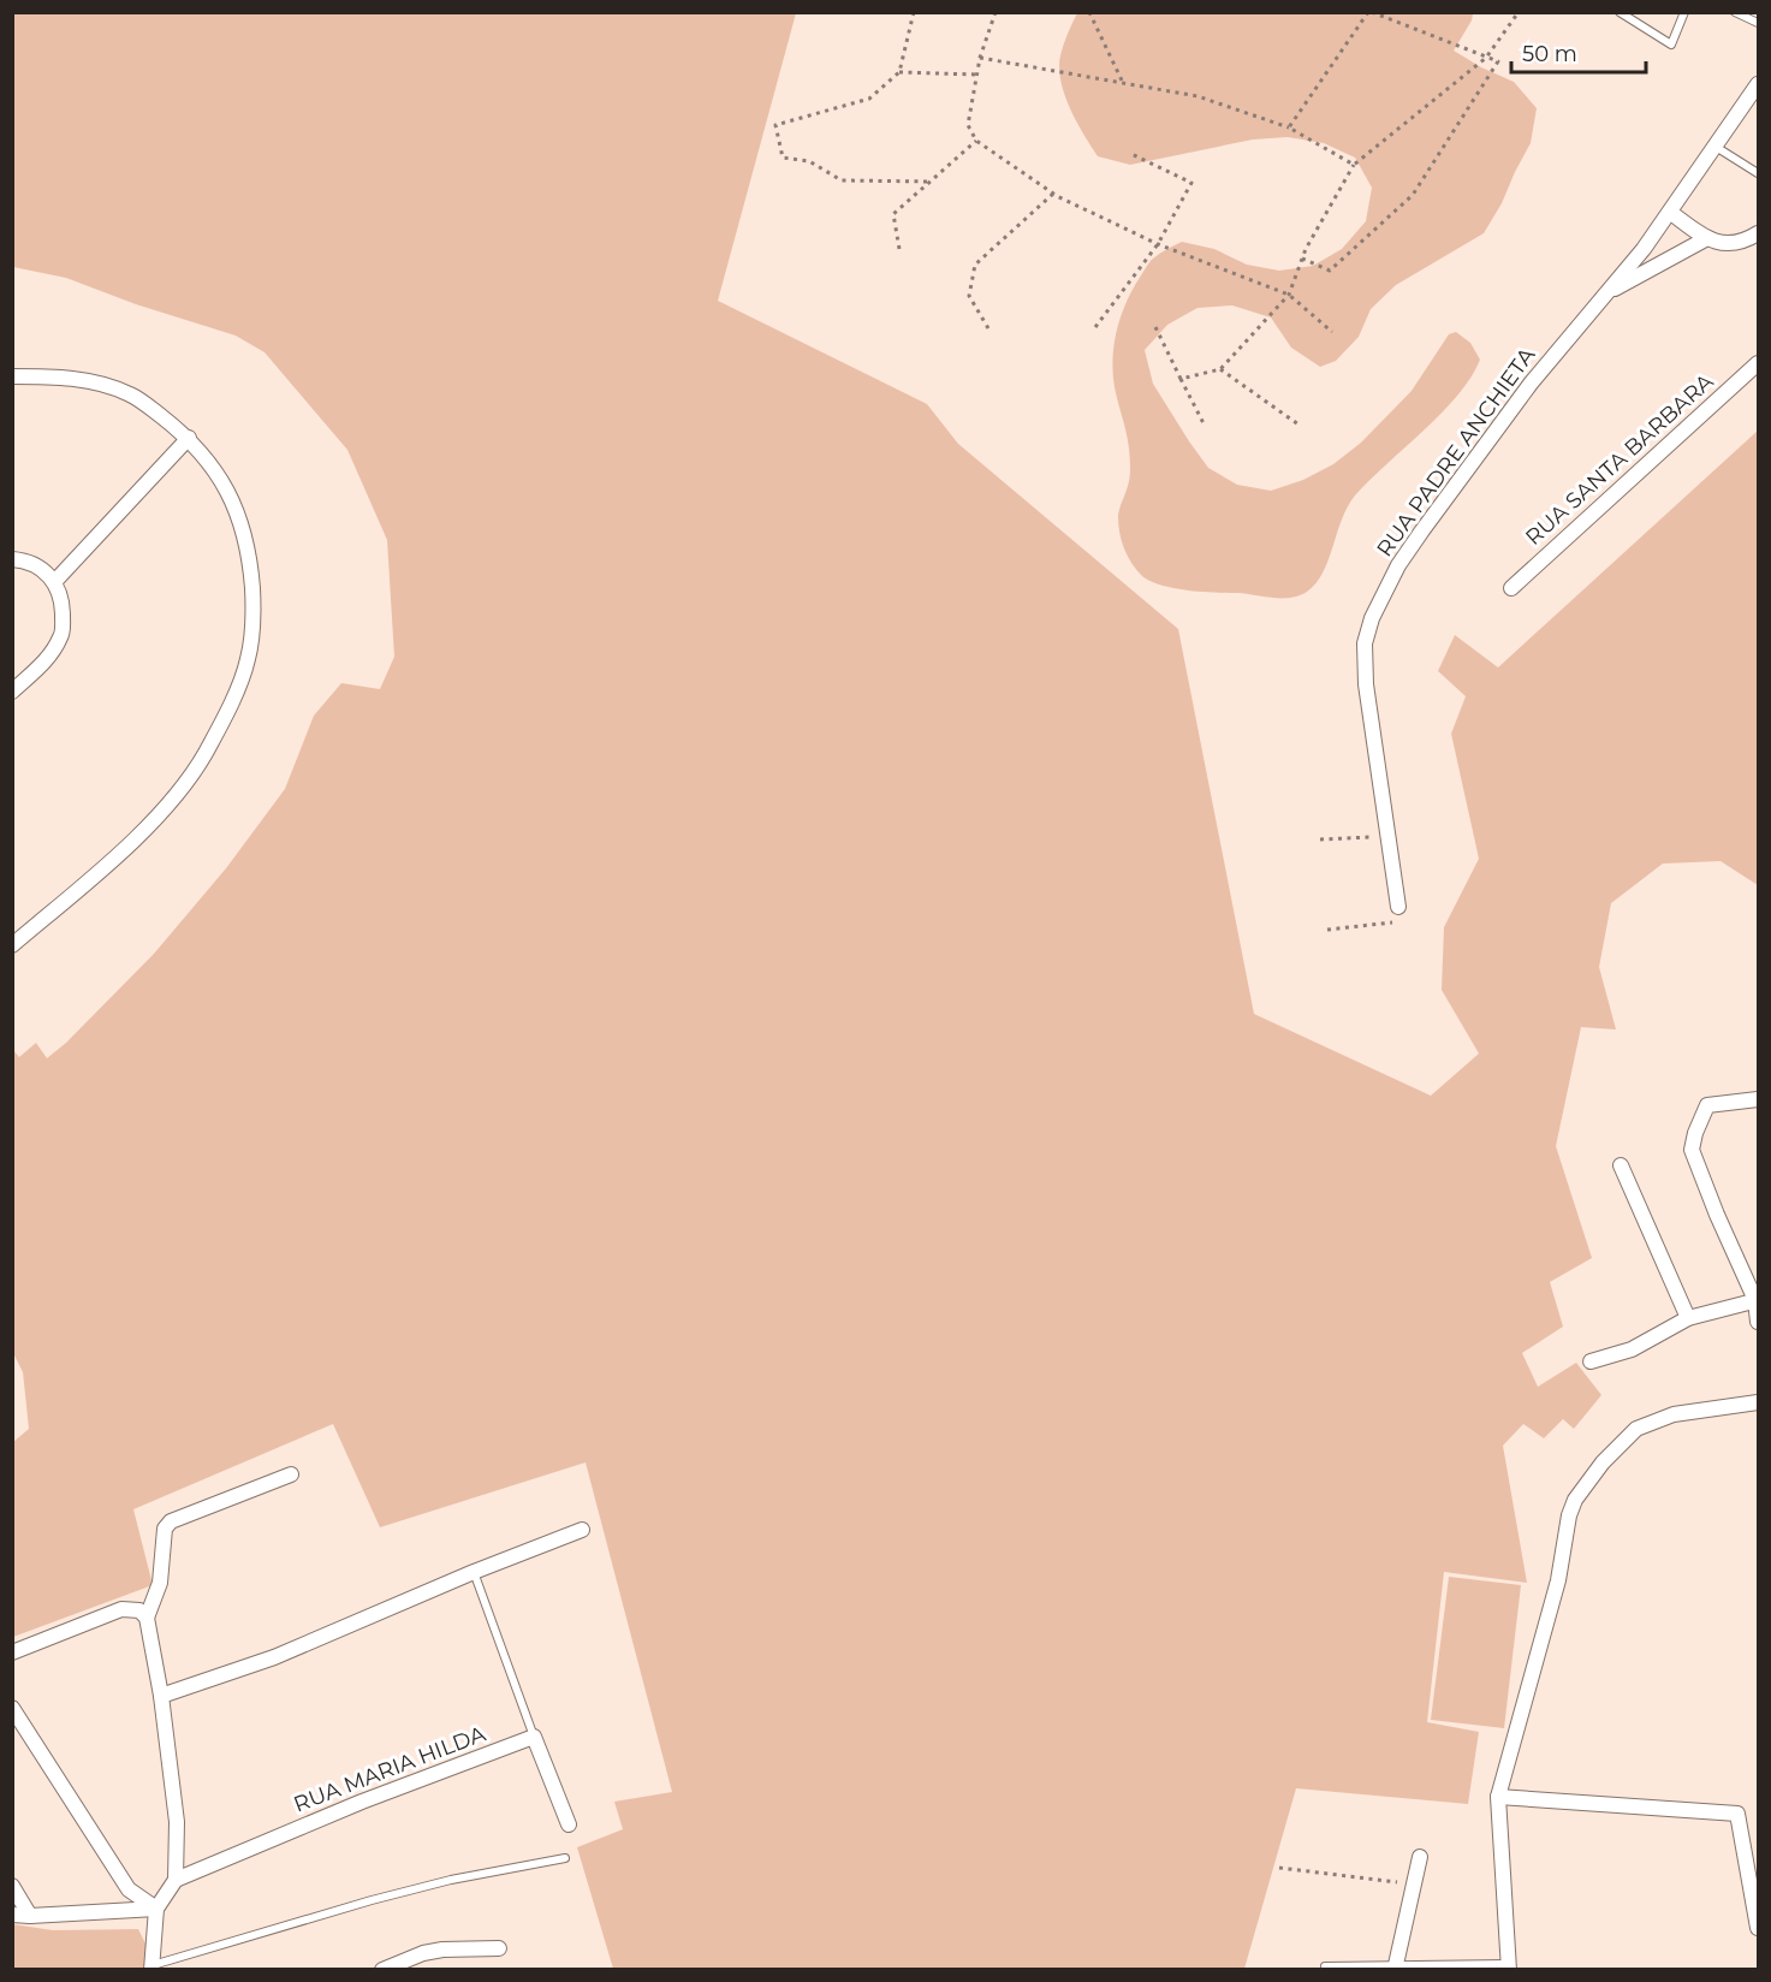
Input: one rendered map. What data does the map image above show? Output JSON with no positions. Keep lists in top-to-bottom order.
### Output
{
  "streets": {
    "street": ["RUA PADRE ANCHIETA", "RUA SANTA BARBARA", "RUA MARIA HILDA"]
  },
  "scale_bar": "50 m"
}
